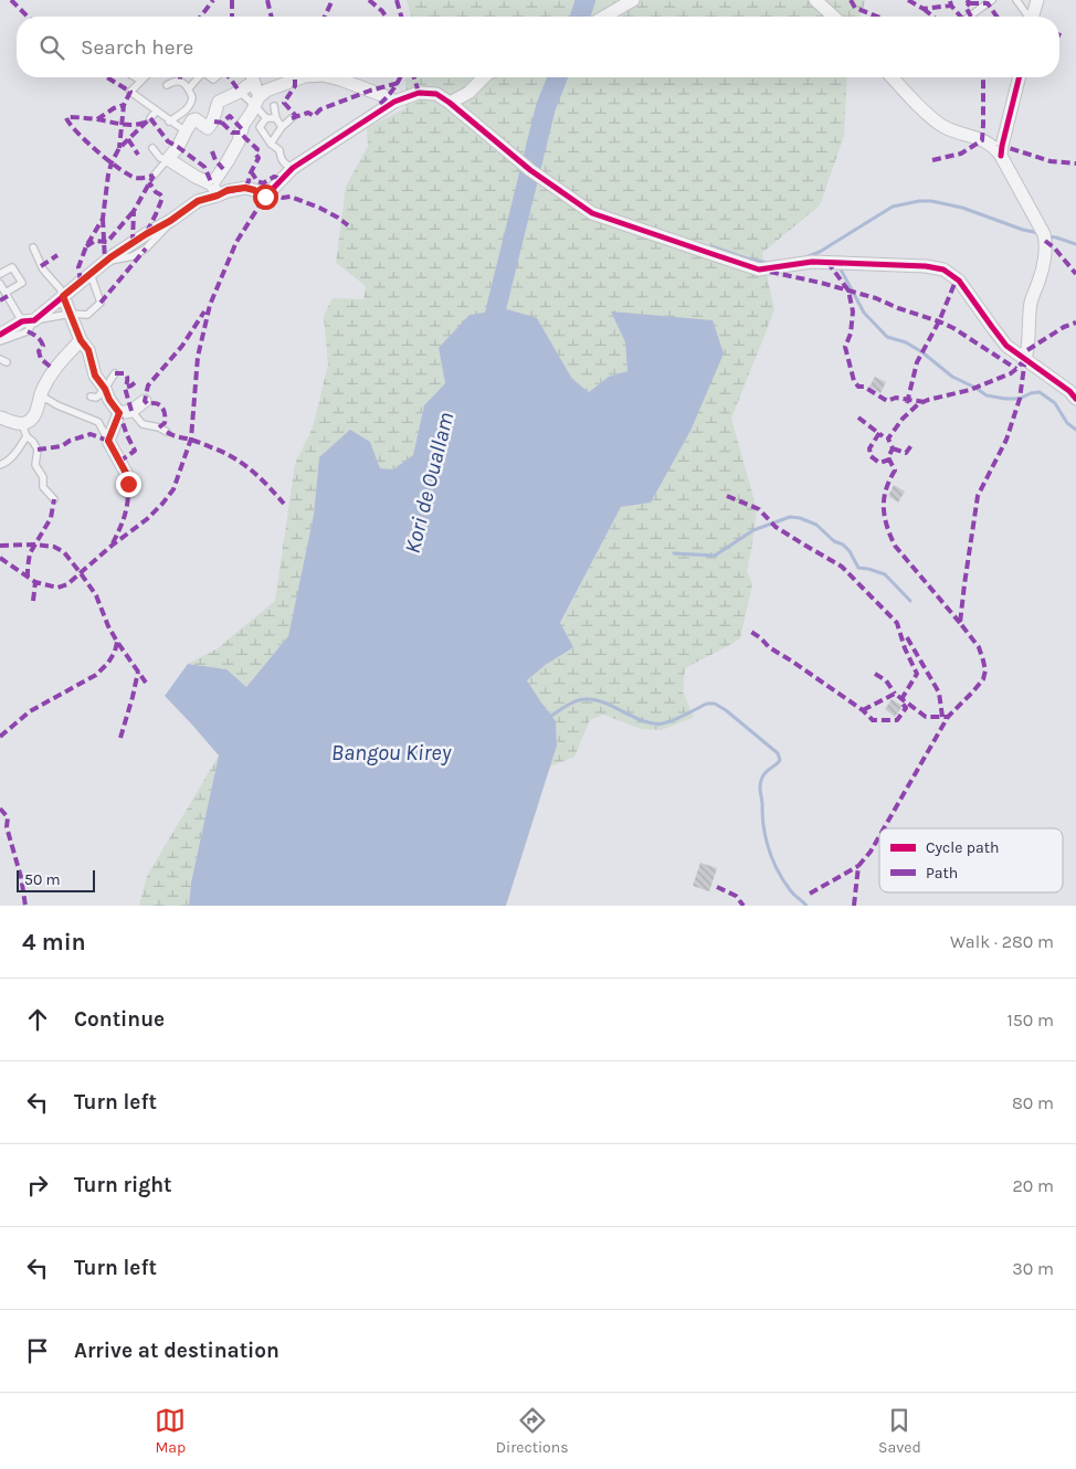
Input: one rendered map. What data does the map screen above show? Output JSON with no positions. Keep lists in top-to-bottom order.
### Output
{
  "water": ["Kori de Ouallam", "Bangou Kirey"],
  "legend": ["Cycle path", "Path"],
  "scale_bar": "50 m",
  "page": {
    "search": "Search here",
    "scale": "50 m",
    "heading": ["4 min", "Walk · 280 m"],
    "list": [
      ["Continue", "150 m"],
      ["Turn left", "80 m"],
      ["Turn right", "20 m"],
      ["Turn left", "30 m"],
      "Arrive at destination"
    ],
    "nav": ["Map", "Directions", "Saved"]
  }
}
